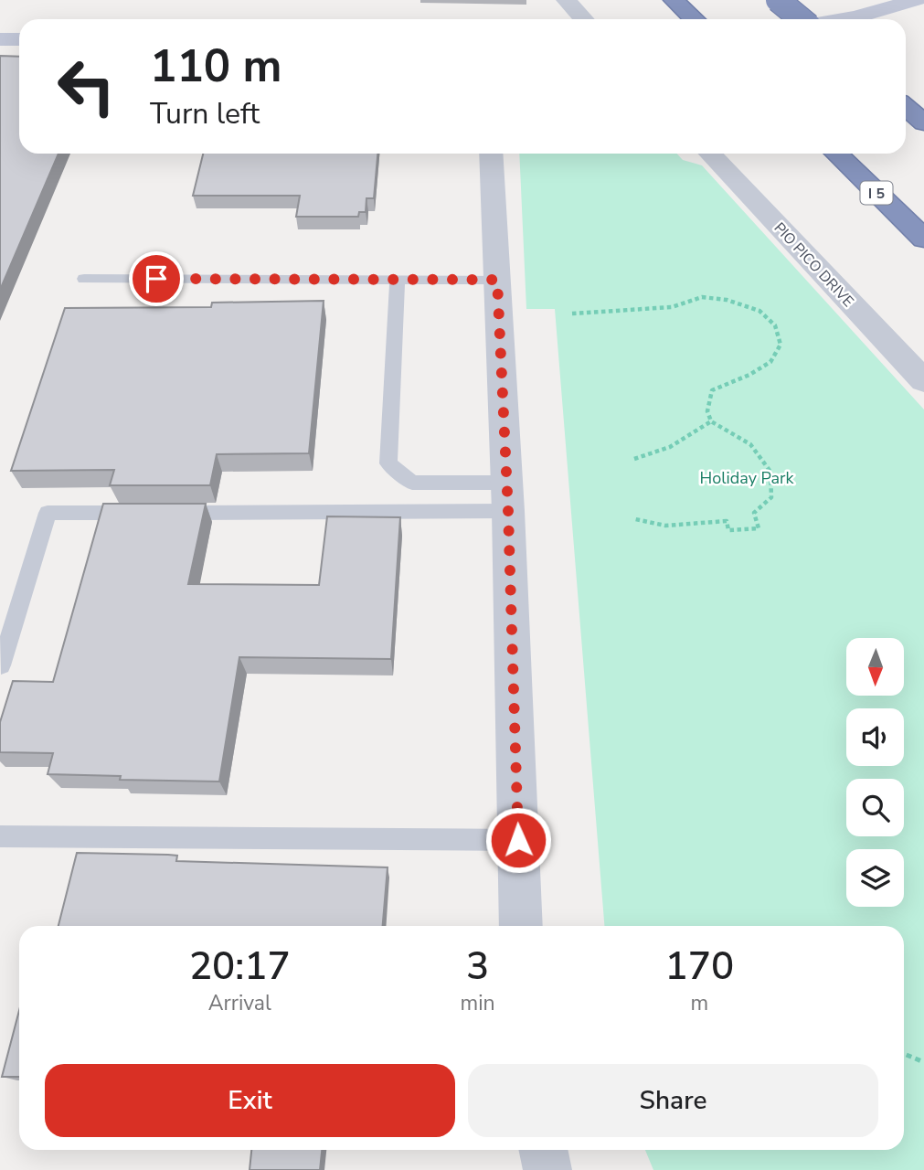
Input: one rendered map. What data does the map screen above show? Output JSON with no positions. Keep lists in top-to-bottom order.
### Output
{
  "streets": {
    "highway": ["I 5"],
    "street": ["PIO PICO DRIVE"]
  },
  "parks": ["Holiday Park"],
  "north": "bottom",
  "page": {
    "turn": ["110 m", "Turn left"],
    "eta": [
      "20:17",
      "Arrival",
      "3",
      "min",
      "170",
      "m"
    ],
    "buttons": ["Exit", "Share"]
  }
}
